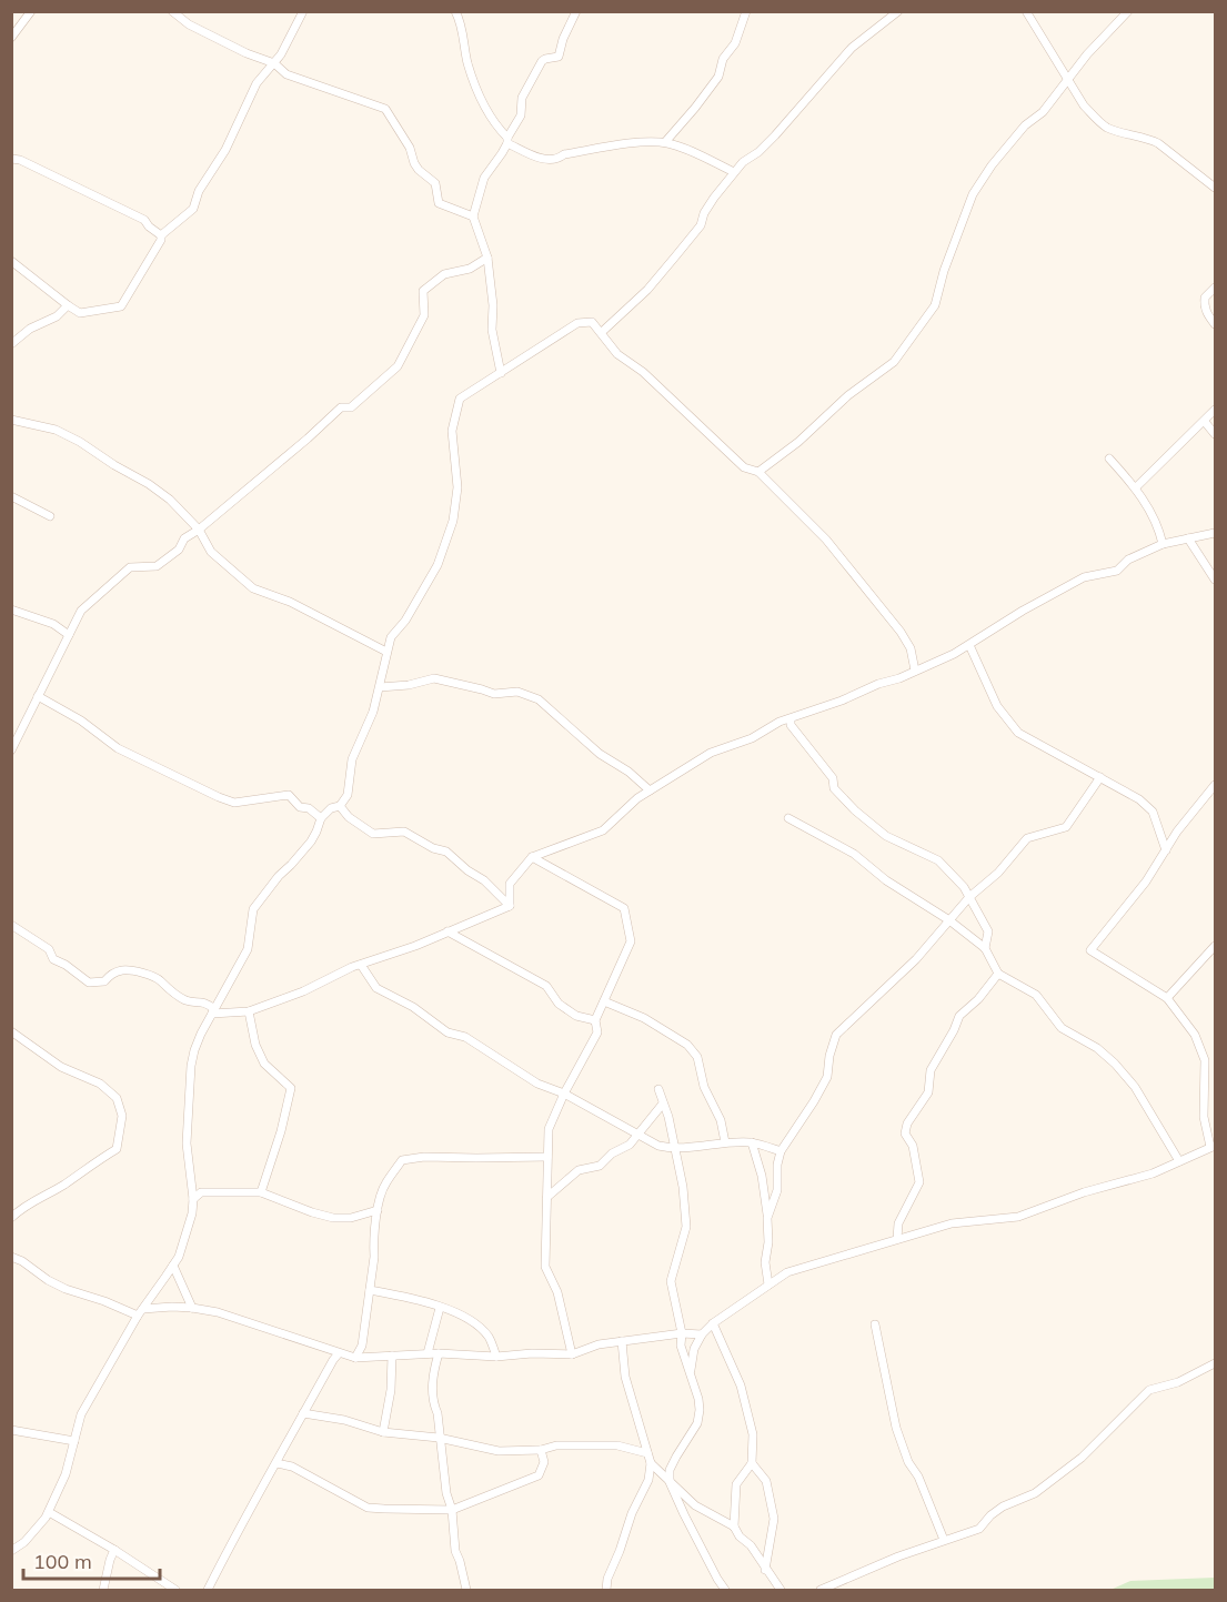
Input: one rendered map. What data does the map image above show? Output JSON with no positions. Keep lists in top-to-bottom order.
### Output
{
  "scale_bar": "100 m"
}
